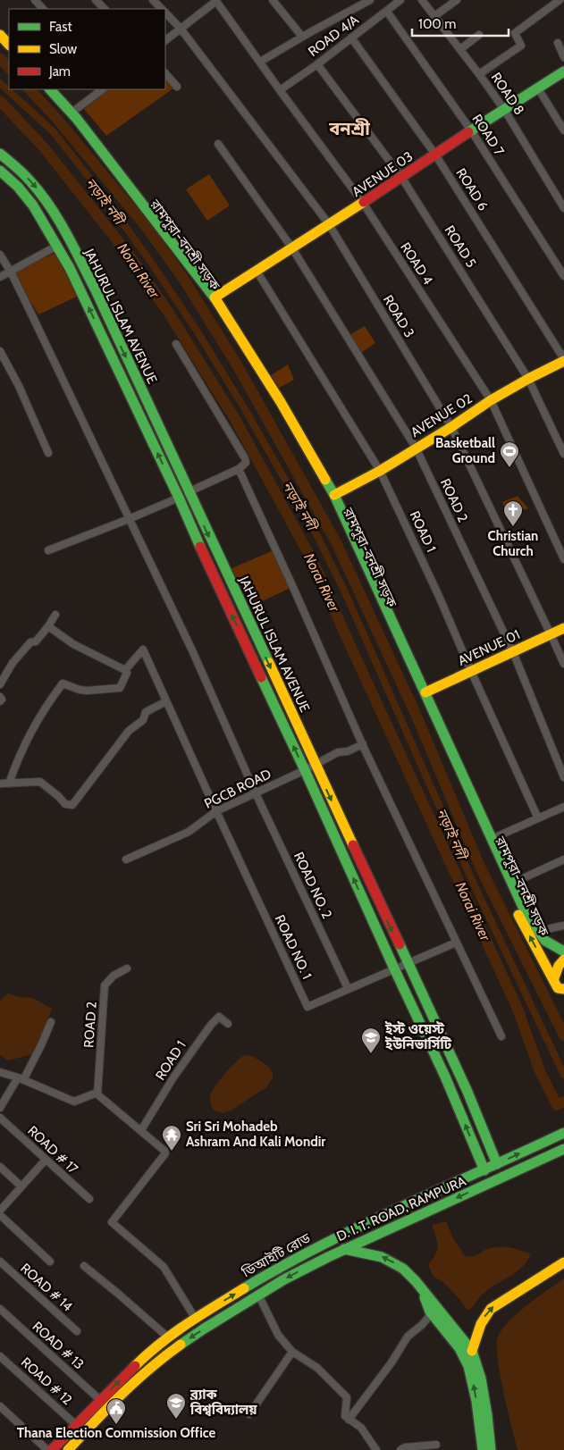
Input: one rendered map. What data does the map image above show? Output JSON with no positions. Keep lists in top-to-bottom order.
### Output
{
  "streets": {
    "main road": [
      "AVENUE 03",
      "রামপুরা-বনশ্রী সড়ক",
      "JAHURUL ISLAM AVENUE",
      "AVENUE 02",
      "AVENUE 01",
      "D. I. T. ROAD, RAMPURA",
      "ডিআইটি রোড"
    ],
    "street": [
      "ROAD 4/A",
      "ROAD 8",
      "ROAD 7",
      "ROAD 6",
      "ROAD 5",
      "ROAD 4",
      "ROAD 3",
      "ROAD 2",
      "ROAD 1",
      "PGCB ROAD",
      "ROAD NO. 2",
      "ROAD NO. 1",
      "ROAD # 17",
      "ROAD # 14",
      "ROAD # 13",
      "ROAD # 12"
    ]
  },
  "crossings": [
    ["ROAD 4/A", "ROAD 7"],
    ["ROAD 4/A", "ROAD 6"],
    ["ROAD 4/A", "ROAD 5"],
    ["ROAD 4/A", "ROAD 4"],
    ["ROAD 8", "AVENUE 03"],
    ["ROAD 7", "AVENUE 03"],
    ["AVENUE 03", "ROAD 6"],
    ["AVENUE 03", "রামপুরা-বনশ্রী সড়ক"],
    ["AVENUE 03", "ROAD 5"],
    ["AVENUE 03", "ROAD 4"],
    ["AVENUE 03", "ROAD 3"],
    ["AVENUE 03", "ROAD 2"],
    ["AVENUE 03", "ROAD 1"],
    ["ROAD 6", "AVENUE 02"],
    ["রামপুরা-বনশ্রী সড়ক", "AVENUE 02"],
    ["রামপুরা-বনশ্রী সড়ক", "AVENUE 01"],
    ["ROAD 5", "AVENUE 02"],
    ["ROAD 4", "AVENUE 02"],
    ["JAHURUL ISLAM AVENUE", "PGCB ROAD"],
    ["JAHURUL ISLAM AVENUE", "ROAD NO. 1"],
    ["JAHURUL ISLAM AVENUE", "ডিআইটি রোড"],
    ["ROAD 3", "AVENUE 02"],
    ["ROAD 3", "AVENUE 01"],
    ["AVENUE 02", "ROAD 2"],
    ["AVENUE 02", "ROAD 1"],
    ["ROAD 2", "AVENUE 01"],
    ["ROAD 1", "AVENUE 01"],
    ["PGCB ROAD", "ROAD NO. 2"],
    ["PGCB ROAD", "ROAD NO. 1"],
    ["ROAD NO. 2", "ROAD NO. 1"],
    ["D. I. T. ROAD, RAMPURA", "ডিআইটি রোড"],
    ["ডিআইটি রোড", "ROAD # 13"],
    ["ডিআইটি রোড", "ROAD # 12"]
  ],
  "one_way": ["D. I. T. ROAD, RAMPURA"],
  "districts": ["বনশ্রী"],
  "water": ["নড়াই নদী", "Norai River"],
  "places": {
    "sports": ["Basketball Ground"],
    "church": ["Christian Church"],
    "school or university": ["ইস্ট ওয়েস্ট ইউনিভার্সিটি", "ব্র্যাক বিশ্ববিদ্যালয়"],
    "temple": ["Sri Sri Mohadeb Ashram And Kali Mondir"],
    "public building": ["Thana Election Commission Office"]
  },
  "legend": ["Fast", "Slow", "Jam"],
  "scale_bar": "100 m"
}
